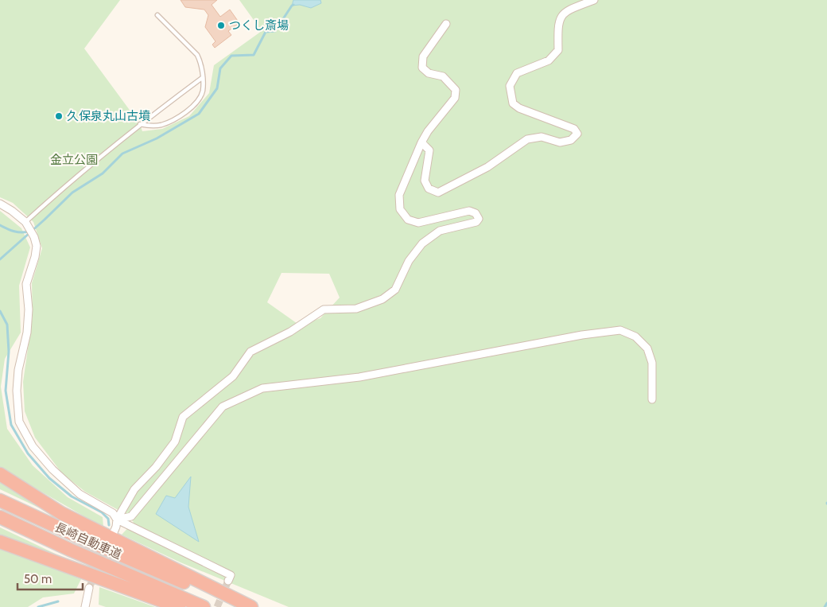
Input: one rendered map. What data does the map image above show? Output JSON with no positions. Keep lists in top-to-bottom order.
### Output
{
  "streets": {
    "highway": ["長崎自動車道"]
  },
  "parks": ["金立公園"],
  "places": ["つくし斎場", "久保泉丸山古墳"],
  "scale_bar": "50 m"
}
